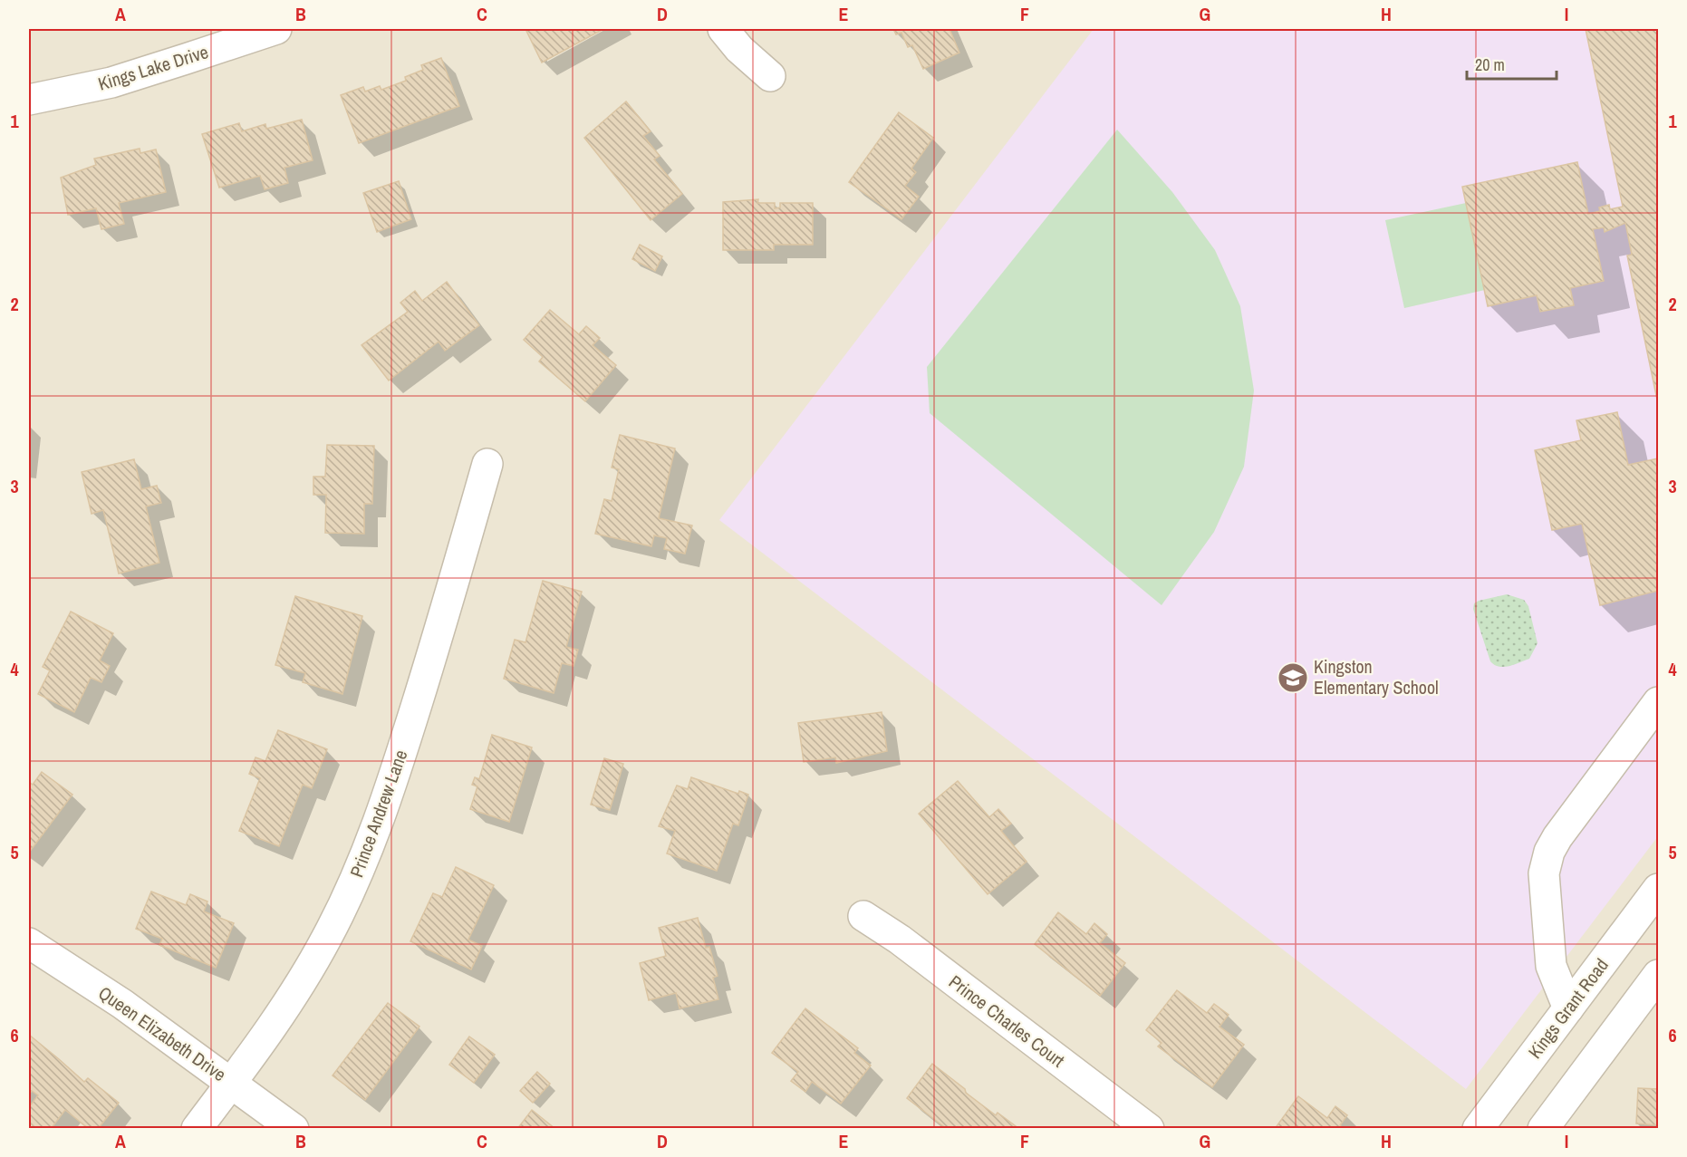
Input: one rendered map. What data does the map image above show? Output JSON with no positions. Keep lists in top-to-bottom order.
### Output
{
  "streets": {
    "street": [
      "Kings Lake Drive",
      "Prince Andrew Lane",
      "Kings Grant Road",
      "Prince Charles Court",
      "Queen Elizabeth Drive"
    ]
  },
  "crossings": [
    ["Prince Andrew Lane", "Queen Elizabeth Drive"]
  ],
  "places": {
    "school or university": ["Kingston Elementary School"]
  },
  "scale_bar": "20 m",
  "grid": {
    "columns": [
      "A",
      "B",
      "C",
      "D",
      "E",
      "F",
      "G",
      "H",
      "I"
    ],
    "rows": [
      "1",
      "2",
      "3",
      "4",
      "5",
      "6"
    ]
  }
}
